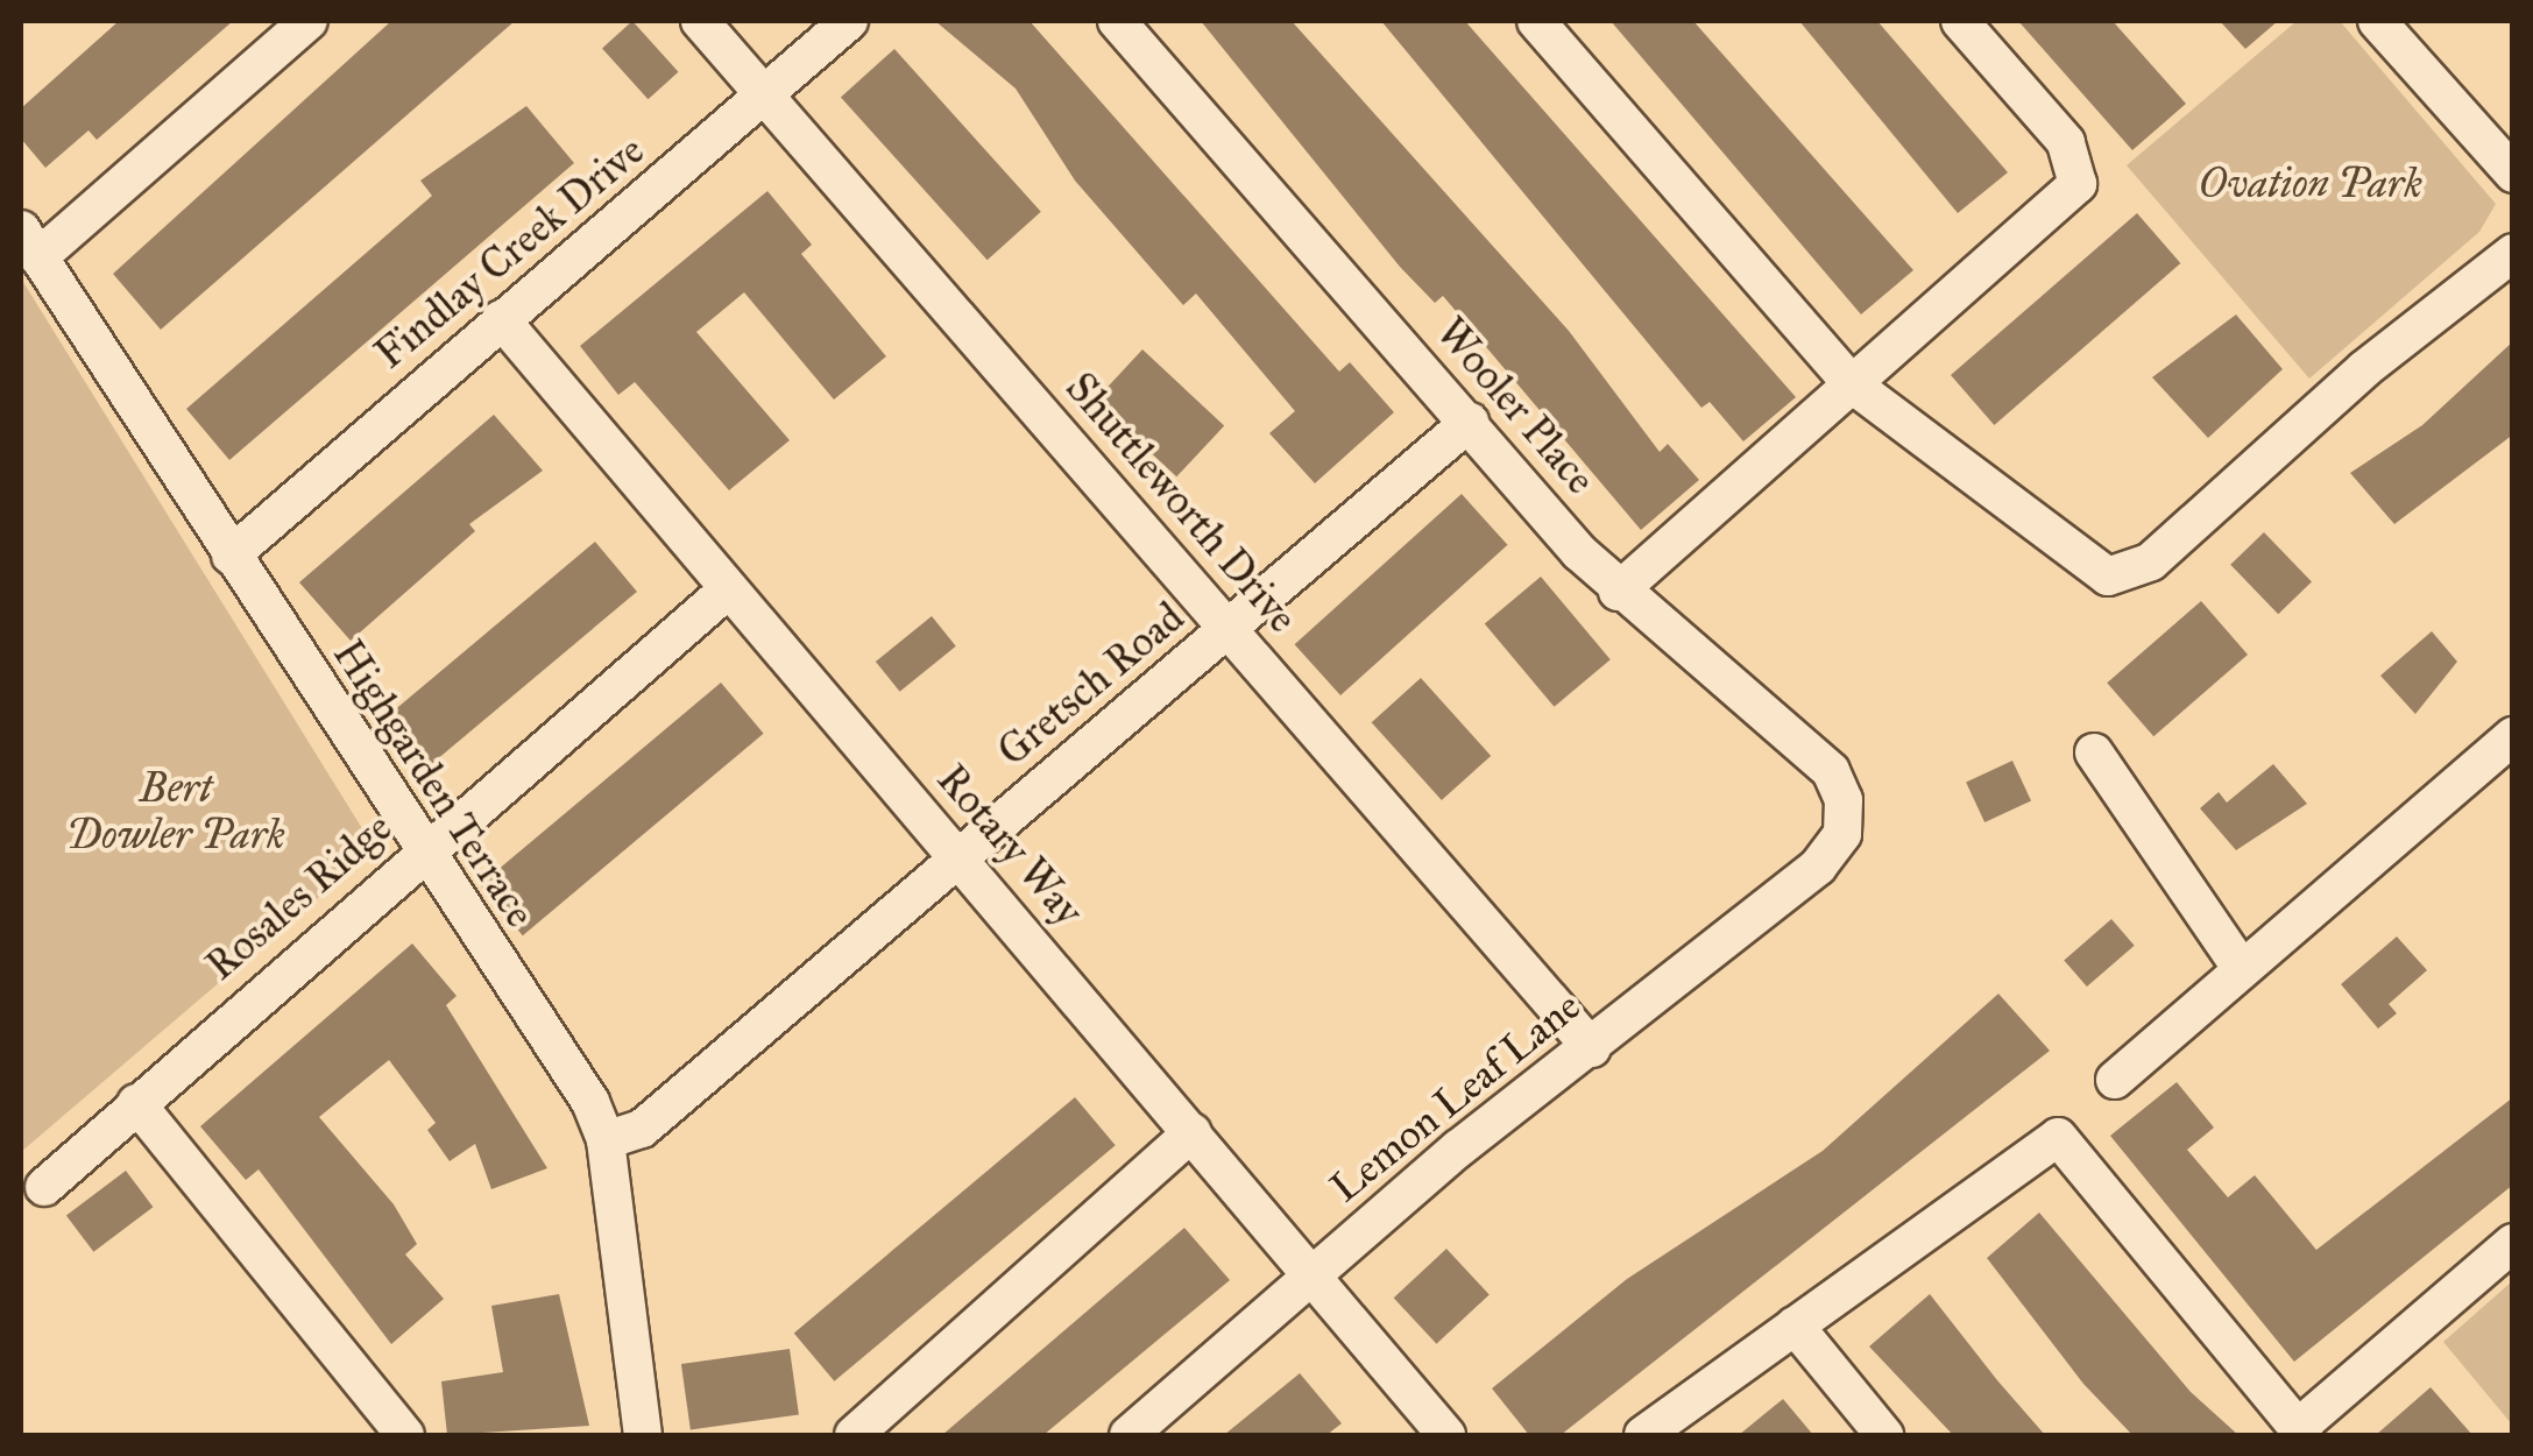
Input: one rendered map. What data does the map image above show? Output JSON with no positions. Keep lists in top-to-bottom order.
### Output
{
  "streets": {
    "street": [
      "Findlay Creek Drive",
      "Wooler Place",
      "Shuttleworth Drive",
      "Gretsch Road",
      "Highgarden Terrace",
      "Rotary Way",
      "Rosales Ridge",
      "Lemon Leaf Lane"
    ]
  },
  "crossings": [
    ["Findlay Creek Drive", "Shuttleworth Drive"],
    ["Findlay Creek Drive", "Highgarden Terrace"],
    ["Findlay Creek Drive", "Rotary Way"],
    ["Wooler Place", "Gretsch Road"],
    ["Wooler Place", "Lemon Leaf Lane"],
    ["Shuttleworth Drive", "Gretsch Road"],
    ["Shuttleworth Drive", "Lemon Leaf Lane"],
    ["Gretsch Road", "Highgarden Terrace"],
    ["Gretsch Road", "Rotary Way"],
    ["Highgarden Terrace", "Rosales Ridge"],
    ["Rotary Way", "Rosales Ridge"],
    ["Rotary Way", "Lemon Leaf Lane"]
  ],
  "parks": ["Ovation Park", "Bert Dowler Park"]
}
